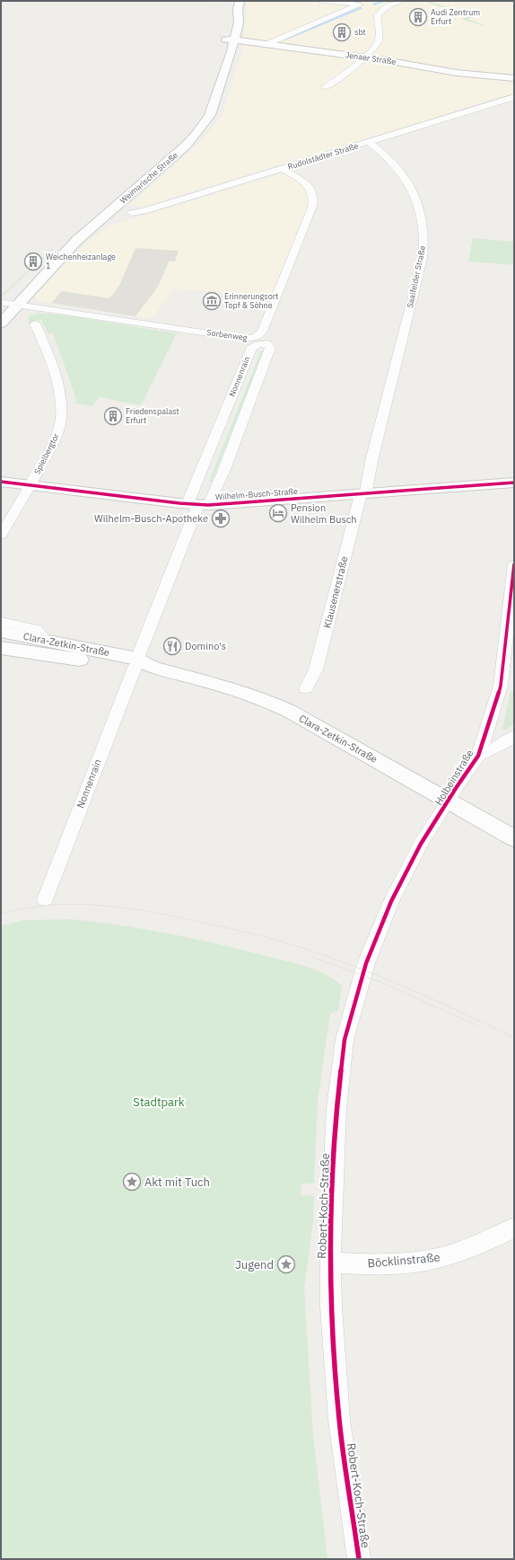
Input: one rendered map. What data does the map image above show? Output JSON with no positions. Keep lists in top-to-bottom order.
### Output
{
  "streets": {
    "main road": [
      "Jenaer Straße",
      "Weimarische Straße",
      "Wilhelm-Busch-Straße",
      "Clara-Zetkin-Straße"
    ],
    "street": [
      "Rudolstädter Straße",
      "Saalfelder Straße",
      "Sorbenweg",
      "Nonnenrain",
      "Spielbergtor",
      "Klausenerstraße",
      "Holbeinstraße",
      "Robert-Koch-Straße",
      "Böcklinstraße"
    ]
  },
  "crossings": [
    ["Jenaer Straße", "Weimarische Straße"],
    ["Rudolstädter Straße", "Saalfelder Straße"],
    ["Rudolstädter Straße", "Sorbenweg"],
    ["Weimarische Straße", "Sorbenweg"],
    ["Saalfelder Straße", "Klausenerstraße"],
    ["Nonnenrain", "Wilhelm-Busch-Straße"],
    ["Nonnenrain", "Clara-Zetkin-Straße"],
    ["Spielbergtor", "Wilhelm-Busch-Straße"],
    ["Wilhelm-Busch-Straße", "Klausenerstraße"],
    ["Clara-Zetkin-Straße", "Holbeinstraße"],
    ["Holbeinstraße", "Robert-Koch-Straße"],
    ["Robert-Koch-Straße", "Böcklinstraße"]
  ],
  "parks": ["Stadtpark"],
  "places": {
    "building": [
      "Audi Zentrum Erfurt",
      "sbt",
      "Weichenheizanlage 1",
      "Friedenspalast Erfurt"
    ],
    "museum": ["Erinnerungsort Topf & Söhne"],
    "hotel": ["Pension Wilhelm Busch"],
    "pharmacy": ["Wilhelm-Busch-Apotheke"],
    "restaurant": ["Domino's"],
    "place": ["Akt mit Tuch", "Jugend"]
  }
}
